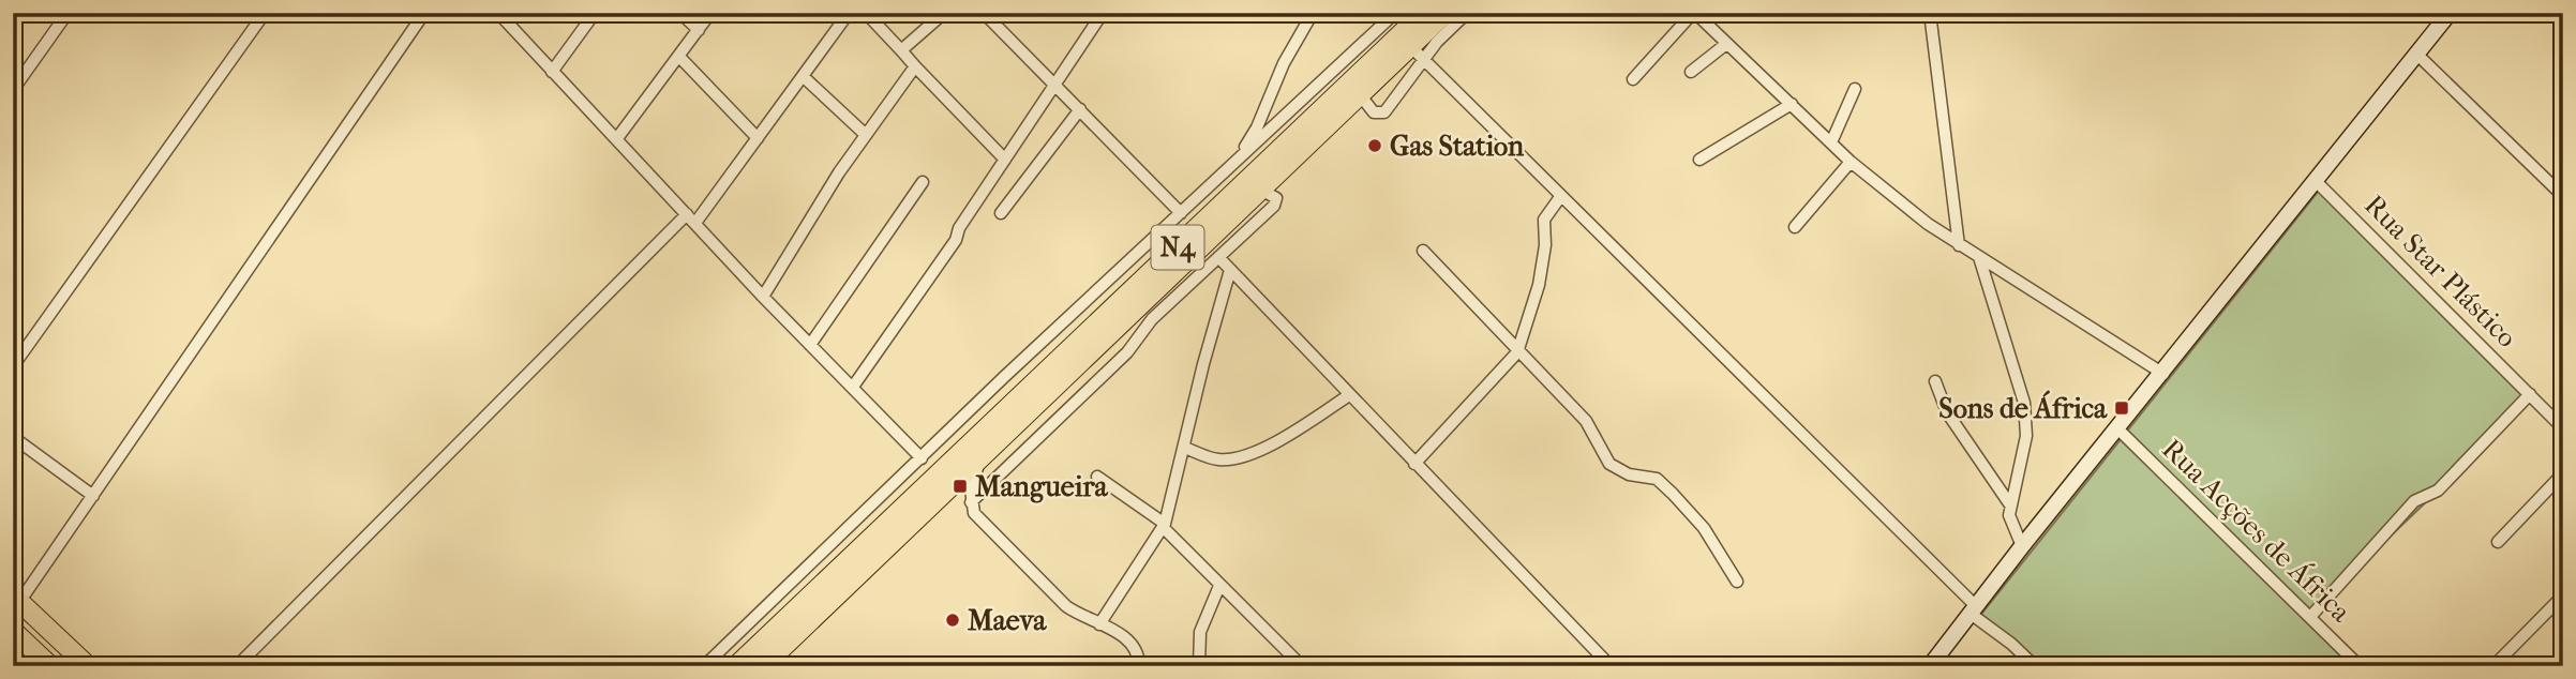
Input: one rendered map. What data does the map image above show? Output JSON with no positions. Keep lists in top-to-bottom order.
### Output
{
  "streets": {
    "highway": ["N4"],
    "street": ["Rua Star Plástico", "Rua Acções de África"]
  },
  "places": {
    "other": ["Gas Station", "Maeva"],
    "transit": ["Sons de África", "Mangueira"]
  }
}
